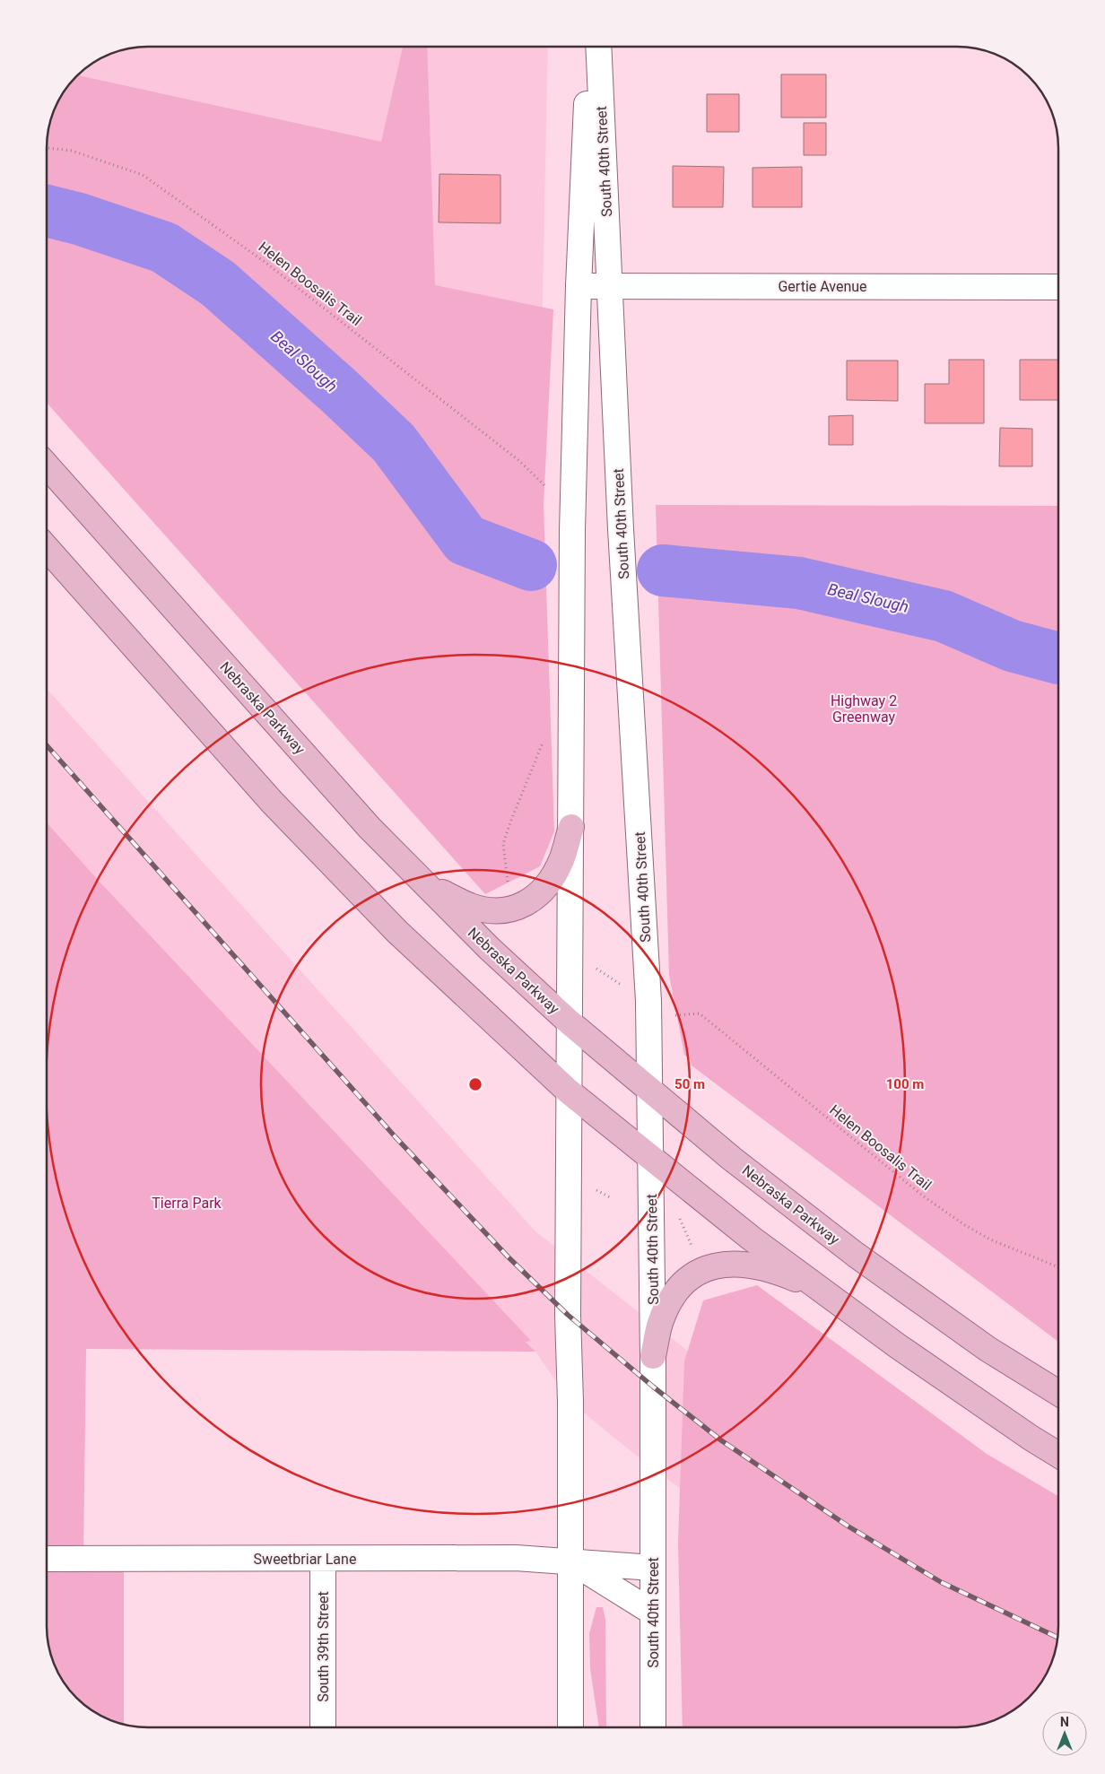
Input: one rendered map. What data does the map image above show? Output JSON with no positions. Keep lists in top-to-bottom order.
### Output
{
  "streets": {
    "main road": [
      "South 40th Street",
      "Gertie Avenue",
      "Nebraska Parkway",
      "Sweetbriar Lane",
      "South 39th Street"
    ],
    "path": ["Helen Boosalis Trail"]
  },
  "crossings": [
    ["South 40th Street", "Gertie Avenue"],
    ["South 40th Street", "Nebraska Parkway"],
    ["South 40th Street", "Sweetbriar Lane"],
    ["Sweetbriar Lane", "South 39th Street"]
  ],
  "water": ["Beal Slough"],
  "parks": ["Highway 2 Greenway", "Tierra Park"],
  "north": "top",
  "rings": ["50 m", "100 m"]
}
